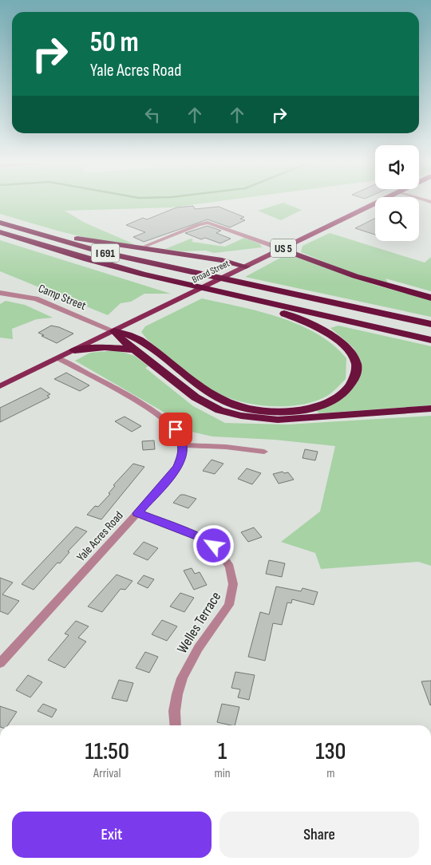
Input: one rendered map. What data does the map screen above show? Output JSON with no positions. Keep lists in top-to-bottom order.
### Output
{
  "streets": {
    "highway": ["I 691"],
    "main road": ["US 5", "Broad Street"],
    "street": ["Camp Street", "Yale Acres Road", "Welles Terrace"]
  },
  "crossings": [
    ["Broad Street", "Camp Street"],
    ["Yale Acres Road", "Welles Terrace"]
  ],
  "page": {
    "turn": ["50 m", "Yale Acres Road"],
    "eta": [
      "11:50",
      "Arrival",
      "1",
      "min",
      "130",
      "m"
    ],
    "buttons": ["Exit", "Share"]
  }
}
